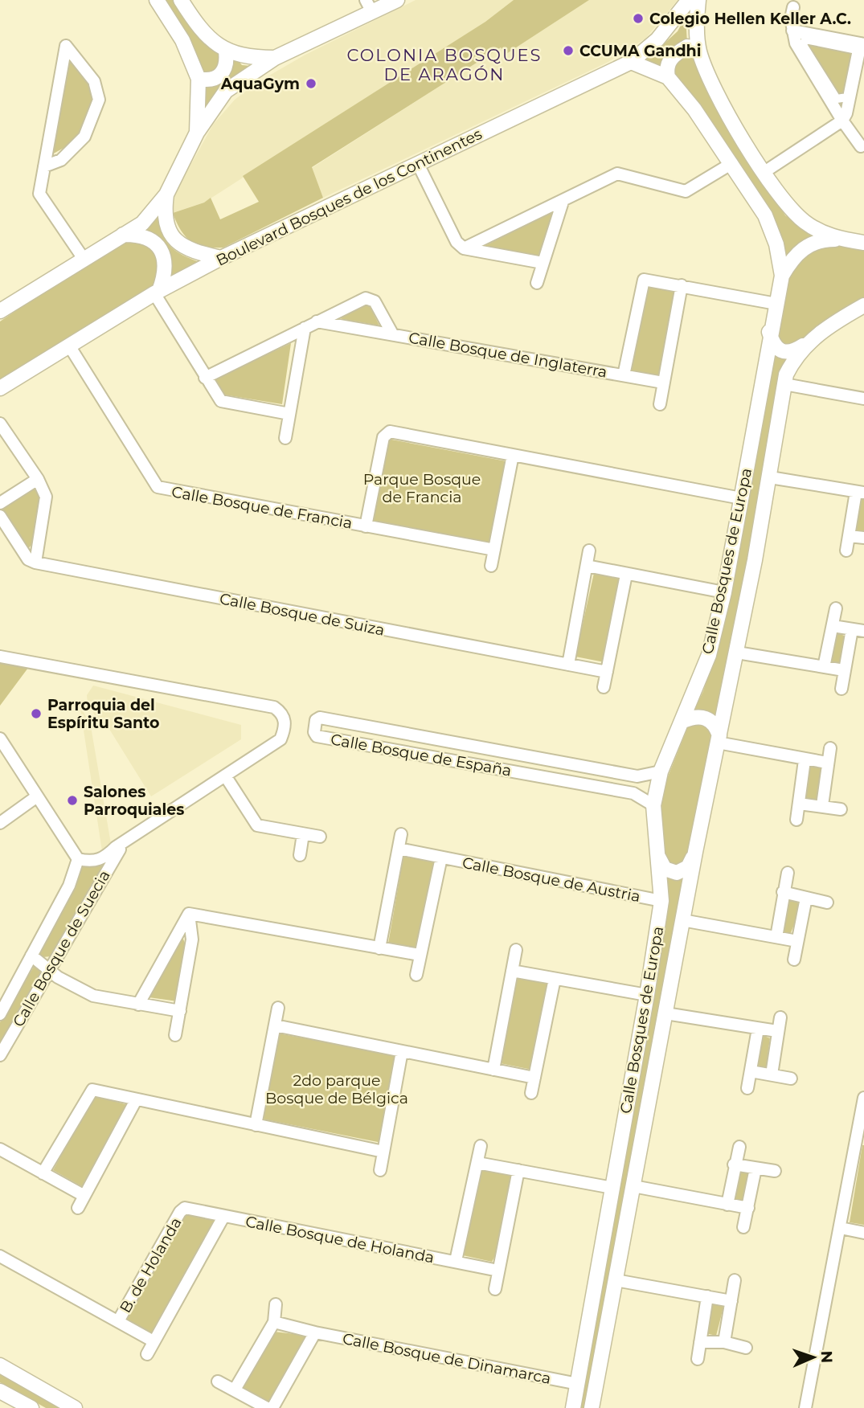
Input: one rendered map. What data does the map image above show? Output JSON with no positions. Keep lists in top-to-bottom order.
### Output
{
  "streets": {
    "street": [
      "Boulevard Bosques de los Continentes",
      "Calle Bosque de Inglaterra",
      "Calle Bosque de Francia",
      "Calle Bosques de Europa",
      "Calle Bosque de Suiza",
      "Calle Bosque de España",
      "Calle Bosque de Austria",
      "Calle Bosque de Suecia",
      "Calle Bosque de Holanda",
      "B. de Holanda",
      "Calle Bosque de Dinamarca"
    ]
  },
  "crossings": [
    ["Boulevard Bosques de los Continentes", "Calle Bosque de Francia"],
    ["Boulevard Bosques de los Continentes", "Calle Bosques de Europa"],
    ["Calle Bosque de Inglaterra", "Calle Bosques de Europa"],
    ["Calle Bosque de Francia", "Calle Bosques de Europa"],
    ["Calle Bosques de Europa", "Calle Bosque de España"],
    ["Calle Bosques de Europa", "Calle Bosque de Austria"],
    ["Calle Bosques de Europa", "Calle Bosque de Dinamarca"],
    ["Calle Bosque de Holanda", "B. de Holanda"]
  ],
  "districts": ["COLONIA BOSQUES DE ARAGÓN"],
  "parks": ["Parque Bosque de Francia", "2do parque Bosque de Bélgica"],
  "places": [
    "Colegio Hellen Keller A.C.",
    "CCUMA Gandhi",
    "AquaGym",
    "Parroquia del Espíritu Santo",
    "Salones Parroquiales"
  ],
  "north": "right"
}
